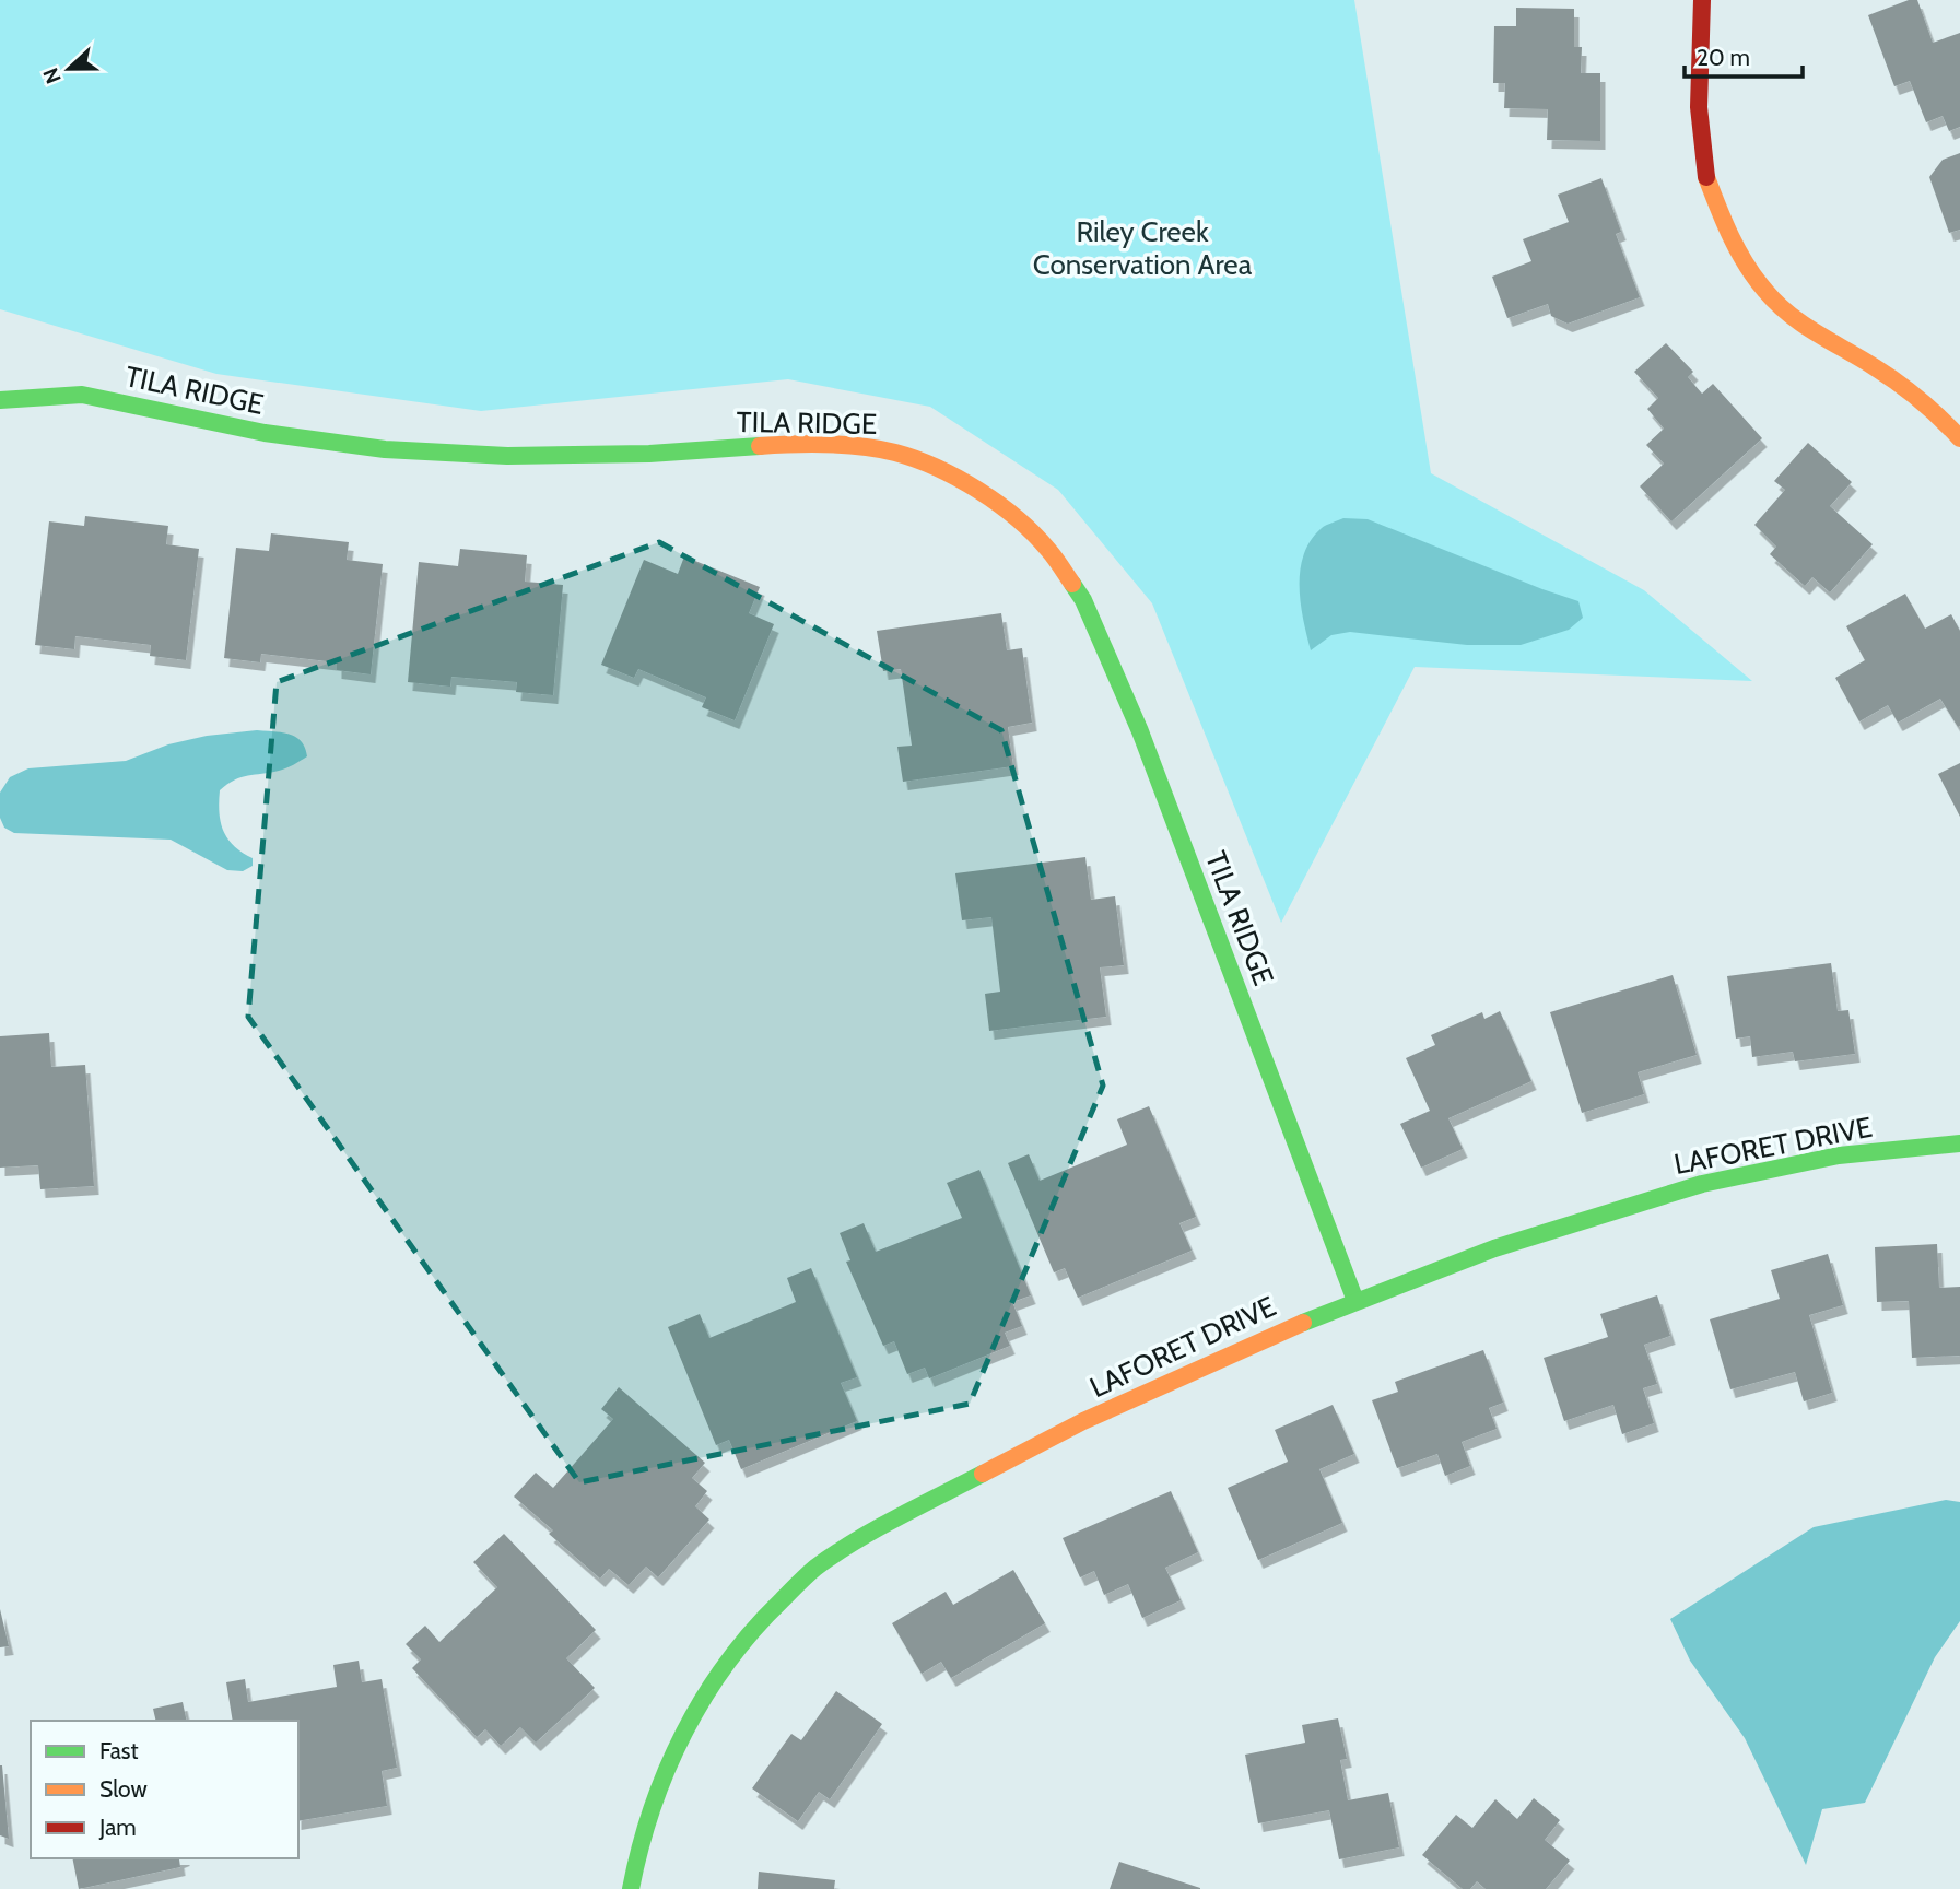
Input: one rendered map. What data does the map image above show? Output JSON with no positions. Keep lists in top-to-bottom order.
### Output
{
  "streets": {
    "street": ["TILA RIDGE", "LAFORET DRIVE"]
  },
  "crossings": [
    ["TILA RIDGE", "LAFORET DRIVE"]
  ],
  "parks": ["Riley Creek Conservation Area"],
  "legend": ["Fast", "Slow", "Jam"],
  "scale_bar": "20 m",
  "north": "left"
}
